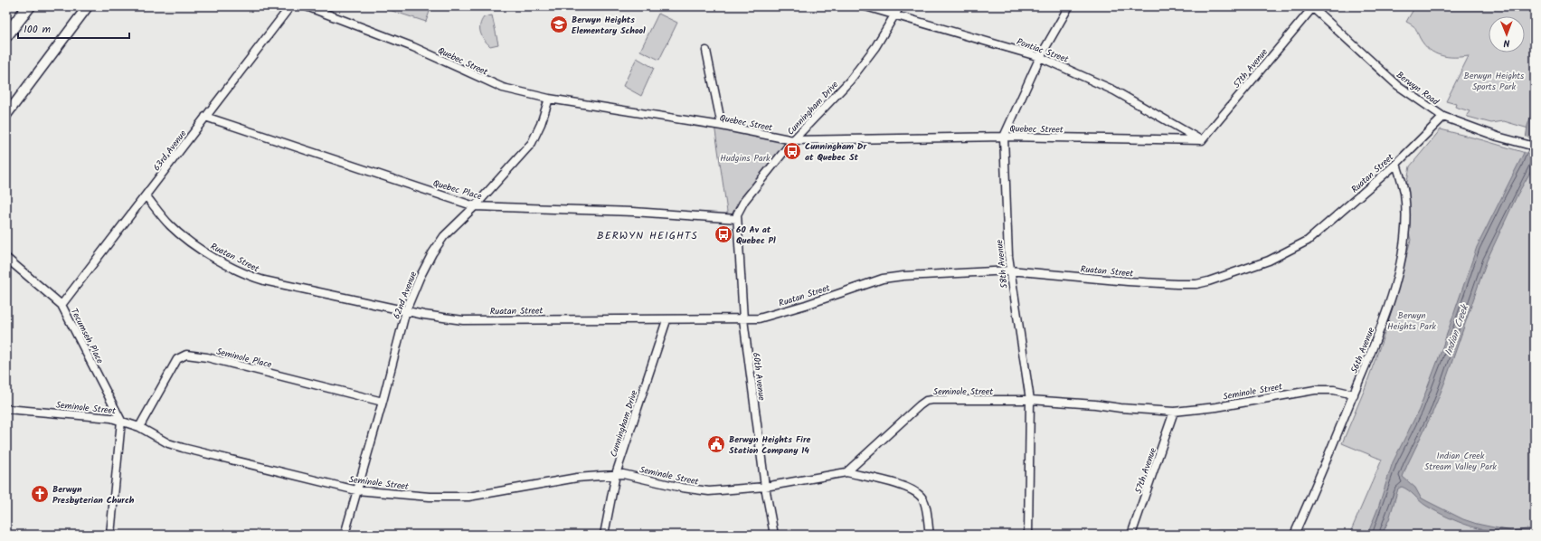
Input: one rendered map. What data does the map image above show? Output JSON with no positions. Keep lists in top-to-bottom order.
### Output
{
  "streets": {
    "street": [
      "Pontiac Street",
      "Quebec Street",
      "57th Avenue",
      "Berwyn Road",
      "Cunningham Drive",
      "63rd Avenue",
      "Ruatan Street",
      "Quebec Place",
      "58th Avenue",
      "62nd Avenue",
      "Tecumseh Place",
      "56th Avenue",
      "Seminole Place",
      "60th Avenue",
      "Seminole Street"
    ]
  },
  "crossings": [
    ["Pontiac Street", "Quebec Street"],
    ["Pontiac Street", "57th Avenue"],
    ["Pontiac Street", "Cunningham Drive"],
    ["Pontiac Street", "58th Avenue"],
    ["Quebec Street", "57th Avenue"],
    ["Quebec Street", "Cunningham Drive"],
    ["Quebec Street", "58th Avenue"],
    ["Quebec Street", "62nd Avenue"],
    ["57th Avenue", "Berwyn Road"],
    ["57th Avenue", "Seminole Street"],
    ["Berwyn Road", "Ruatan Street"],
    ["Cunningham Drive", "Ruatan Street"],
    ["Cunningham Drive", "Quebec Place"],
    ["Cunningham Drive", "60th Avenue"],
    ["Cunningham Drive", "Seminole Street"],
    ["63rd Avenue", "Ruatan Street"],
    ["63rd Avenue", "Quebec Place"],
    ["63rd Avenue", "Tecumseh Place"],
    ["Ruatan Street", "58th Avenue"],
    ["Ruatan Street", "62nd Avenue"],
    ["Ruatan Street", "56th Avenue"],
    ["Ruatan Street", "60th Avenue"],
    ["Quebec Place", "62nd Avenue"],
    ["Quebec Place", "60th Avenue"],
    ["58th Avenue", "Seminole Street"],
    ["62nd Avenue", "Seminole Place"],
    ["62nd Avenue", "Seminole Street"],
    ["Tecumseh Place", "Seminole Street"],
    ["56th Avenue", "Seminole Street"],
    ["Seminole Place", "Seminole Street"],
    ["60th Avenue", "Seminole Street"]
  ],
  "districts": ["BERWYN HEIGHTS"],
  "water": ["Indian Creek"],
  "parks": [
    "Berwyn Heights Sports Park",
    "Hudgins Park",
    "Berwyn Heights Park",
    "Indian Creek Stream Valley Park"
  ],
  "places": {
    "school or university": ["Berwyn Heights Elementary School"],
    "bus stop": ["Cunningham Dr at Quebec St", "60 Av at Quebec Pl"],
    "public building": ["Berwyn Heights Fire Station Company 14"],
    "church": ["Berwyn Presbyterian Church"]
  },
  "scale_bar": "100 m",
  "north": "bottom"
}
